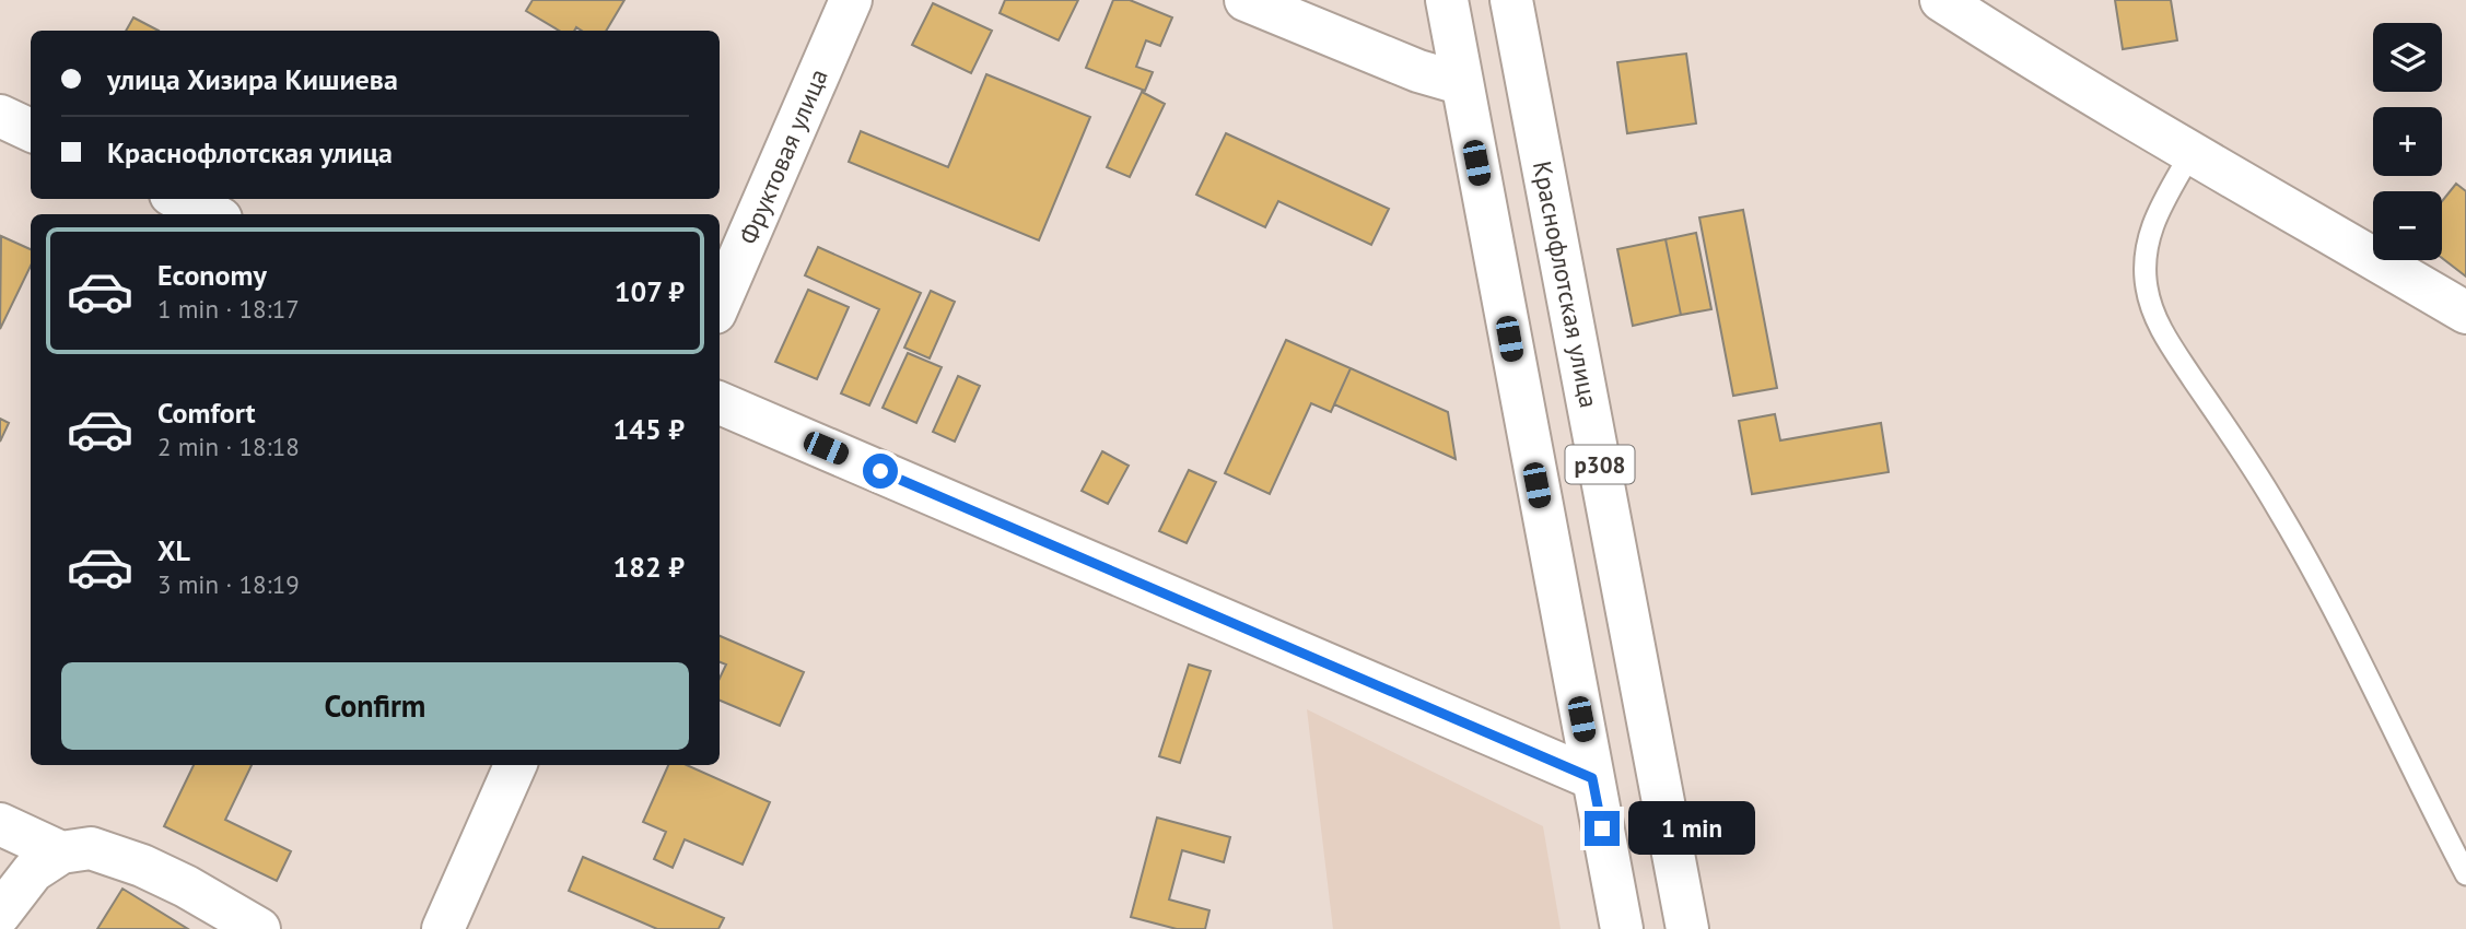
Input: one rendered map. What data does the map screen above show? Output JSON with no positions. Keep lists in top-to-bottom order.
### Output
{
  "streets": {
    "street": ["Фруктовая улица", "Краснофлотская улица", "p308"]
  },
  "page": {
    "map_buttons": ["+", "−"],
    "banner": ["улица Хизира Кишиева", "Краснофлотская улица"],
    "list": [
      {
        "name": "Economy",
        "note": "1 min · 18:17",
        "value": "107 ₽"
      },
      {
        "name": "Comfort",
        "note": "2 min · 18:18",
        "value": "145 ₽"
      },
      {
        "name": "XL",
        "note": "3 min · 18:19",
        "value": "182 ₽"
      }
    ],
    "buttons": "Confirm",
    "bubble": "1 min"
  }
}
